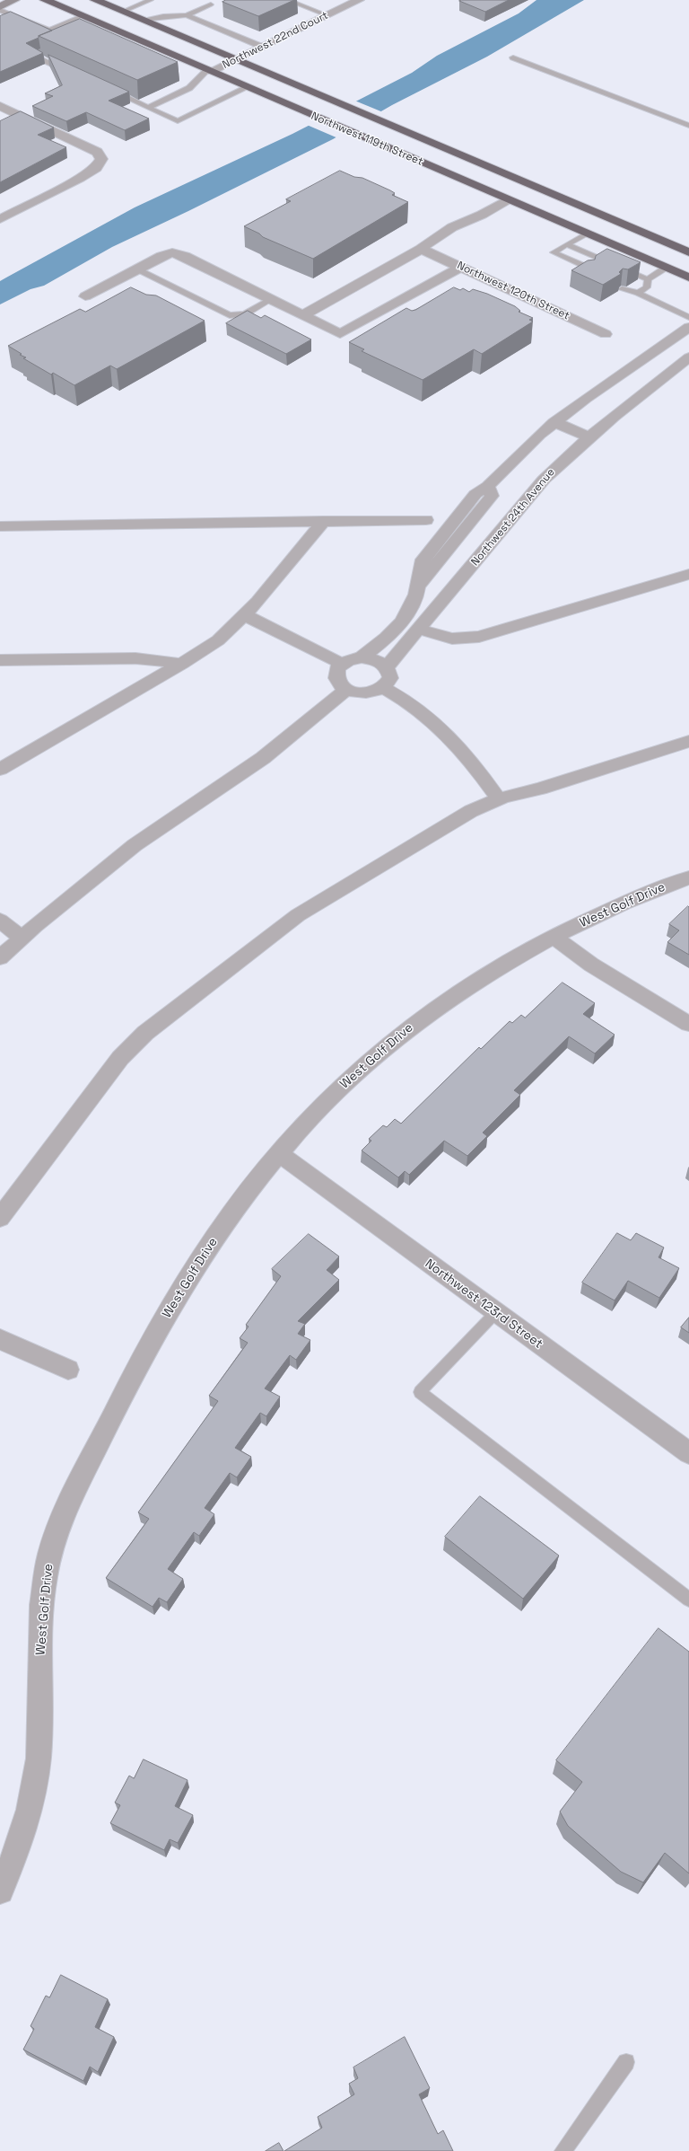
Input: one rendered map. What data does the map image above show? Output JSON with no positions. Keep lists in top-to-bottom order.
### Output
{
  "streets": {
    "highway": ["Northwest 119th Street"],
    "street": [
      "Northwest 22nd Court",
      "Northwest 120th Street",
      "Northwest 24th Avenue",
      "West Golf Drive",
      "Northwest 123rd Street"
    ]
  },
  "crossings": [
    ["Northwest 22nd Court", "Northwest 119th Street"],
    ["West Golf Drive", "Northwest 123rd Street"]
  ]
}
